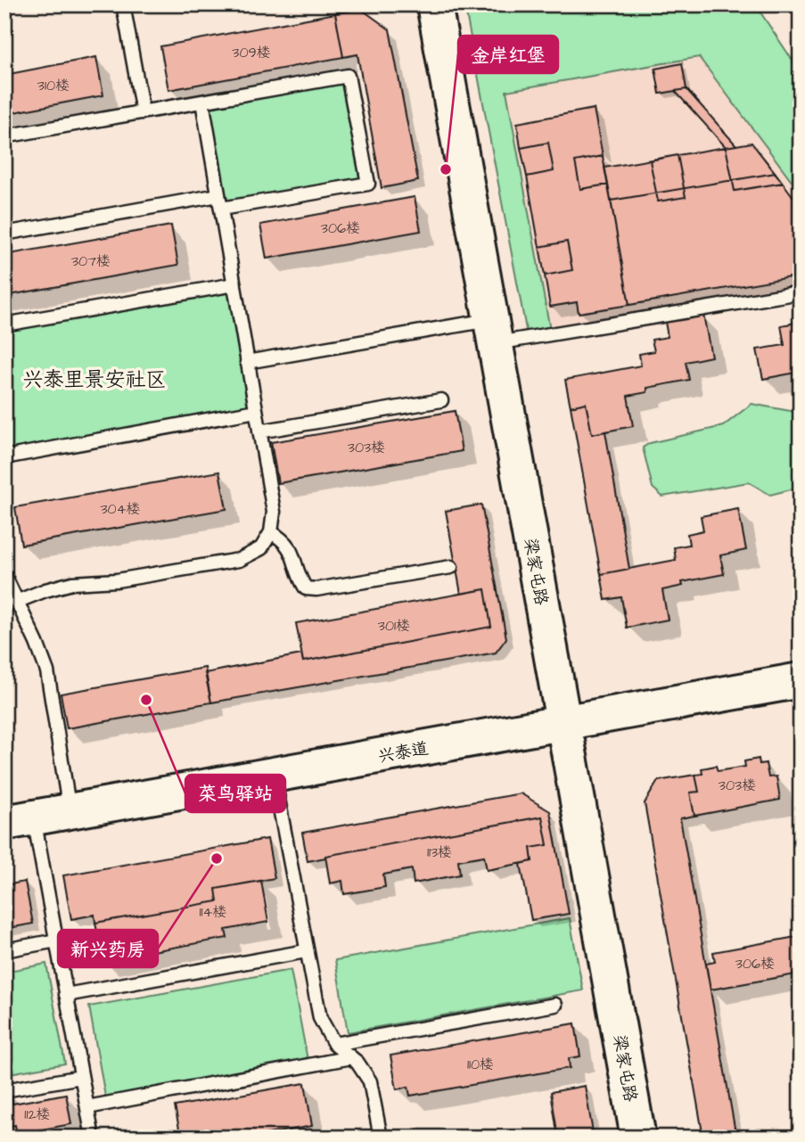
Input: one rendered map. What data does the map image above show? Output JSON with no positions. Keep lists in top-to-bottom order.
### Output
{
  "streets": {
    "street": ["梁家屯路", "兴泰道"]
  },
  "crossings": [
    ["梁家屯路", "兴泰道"]
  ],
  "districts": ["兴泰里景安社区"],
  "places": ["金岸红堡", "菜鸟驿站", "新兴药房"],
  "house_numbers": [
    "309楼",
    "310楼",
    "306楼",
    "307楼",
    "303楼",
    "304楼",
    "301楼",
    "303楼",
    "113楼",
    "114楼",
    "306楼",
    "110楼",
    "112楼"
  ]
}
